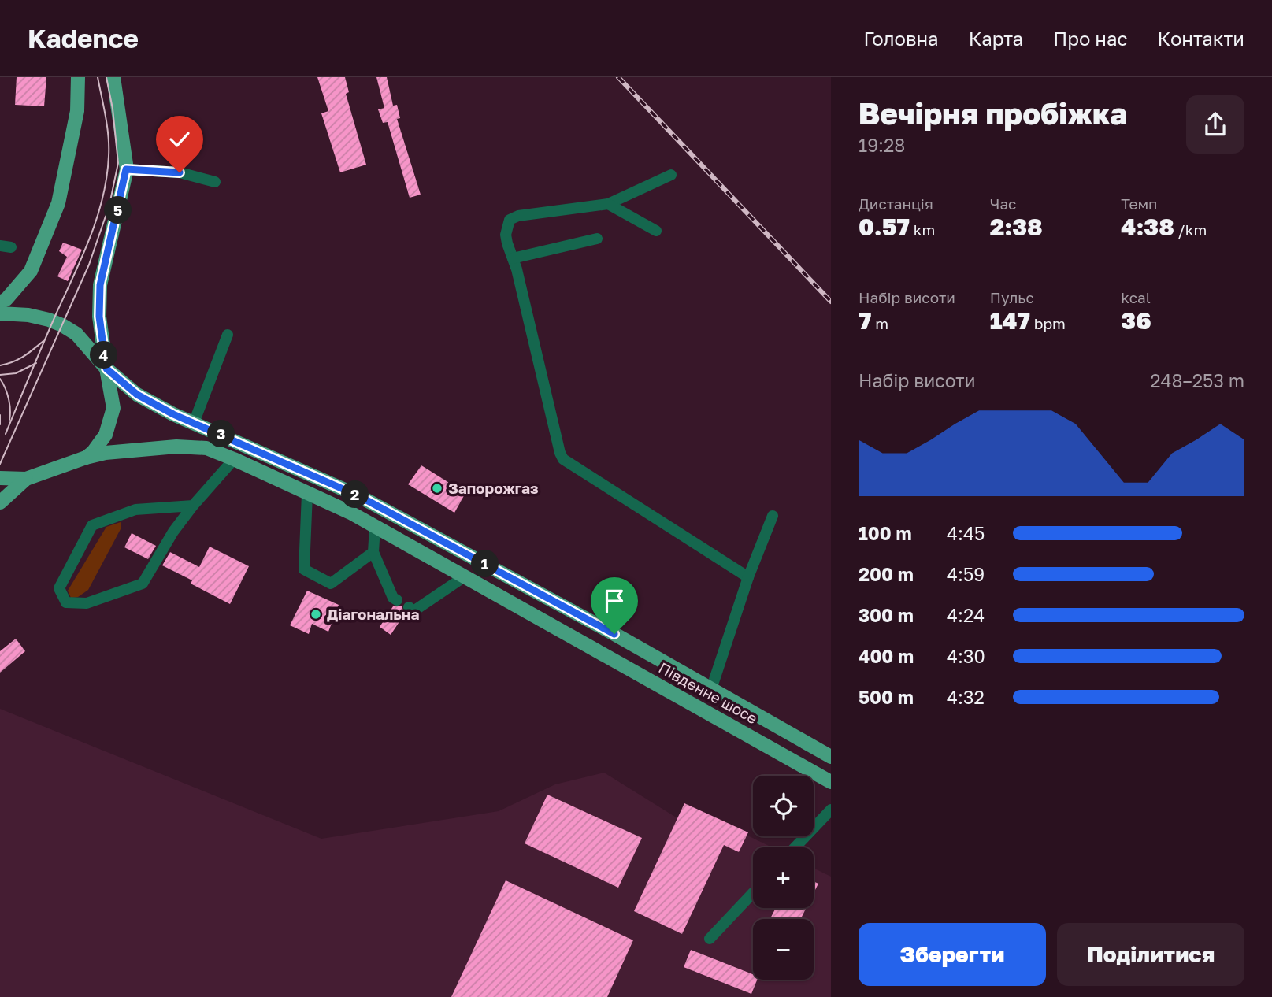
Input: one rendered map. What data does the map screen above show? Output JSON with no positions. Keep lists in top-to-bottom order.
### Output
{
  "streets": {
    "main road": ["Південне шосе"]
  },
  "places": ["Запорожгаз", "Діагональна"],
  "page": {
    "header": "Kadence",
    "nav": [
      "Головна",
      "Карта",
      "Про нас",
      "Контакти"
    ],
    "heading": ["Вечірня пробіжка", "19:28"],
    "stats": [
      ["Дистанція", "0.57 km"],
      ["Час", "2:38"],
      ["Темп", "4:38 /km"],
      ["Набір висоти", "7 m"],
      ["Пульс", "147 bpm"],
      ["kcal", "36"]
    ],
    "pins": [
      "5",
      "4",
      "3",
      "2",
      "1"
    ],
    "chart": ["Набір висоти", "248–253 m"],
    "list": [
      {
        "name": "100 m",
        "note": "4:45"
      },
      {
        "name": "200 m",
        "note": "4:59"
      },
      {
        "name": "300 m",
        "note": "4:24"
      },
      {
        "name": "400 m",
        "note": "4:30"
      },
      {
        "name": "500 m",
        "note": "4:32"
      }
    ],
    "map_buttons": ["+", "−"],
    "buttons": ["Зберегти", "Поділитися"]
  }
}
